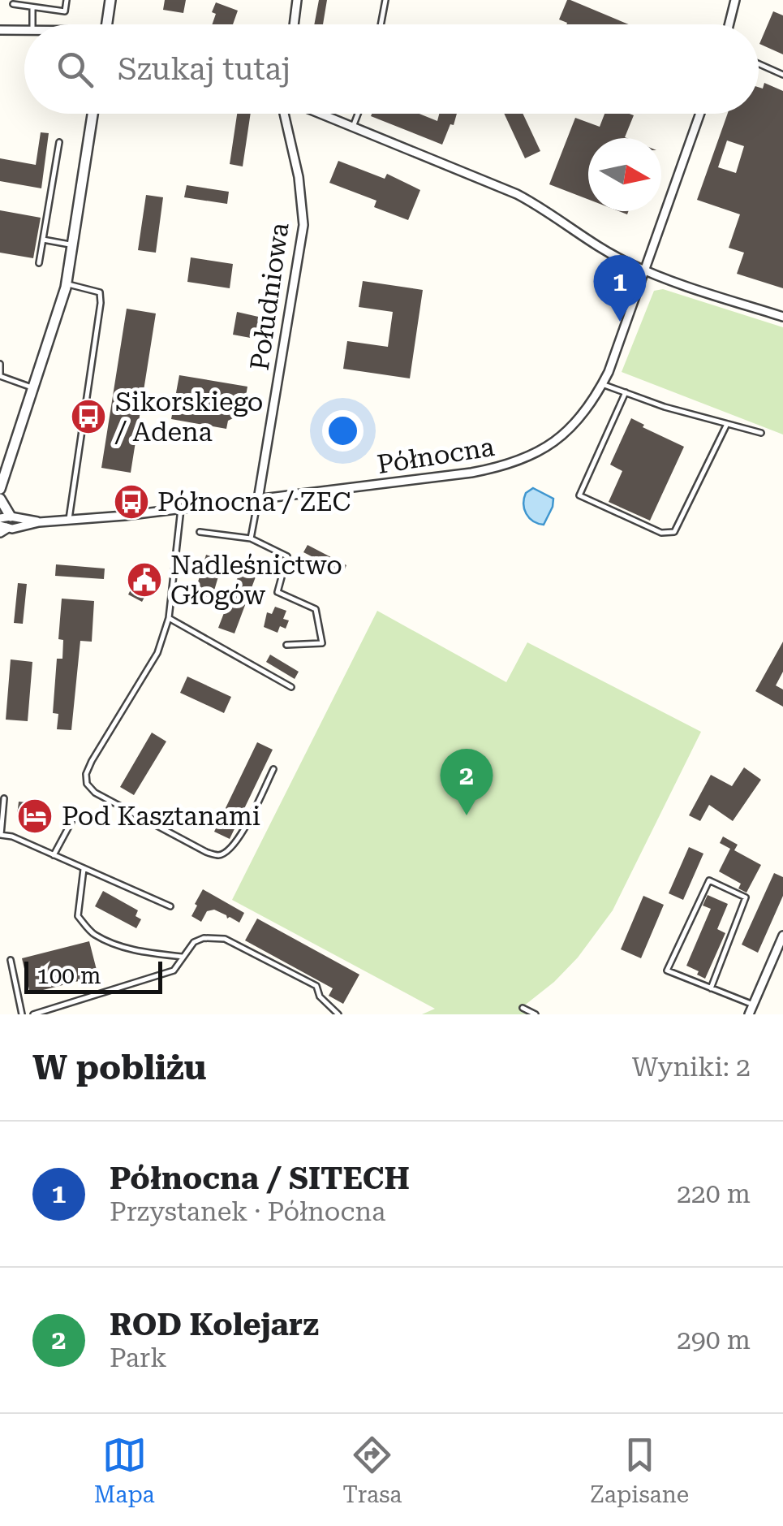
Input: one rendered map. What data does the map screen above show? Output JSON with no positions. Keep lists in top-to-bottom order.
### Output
{
  "streets": {
    "street": ["Południowa", "Północna"]
  },
  "crossings": [
    ["Południowa", "Północna"]
  ],
  "places": {
    "bus stop": ["Sikorskiego / Adena", "Północna / ZEC"],
    "public building": ["Nadleśnictwo Głogów"],
    "hotel": ["Pod Kasztanami"]
  },
  "scale_bar": "100 m",
  "north": "right",
  "page": {
    "search": "Szukaj tutaj",
    "pins": ["1", "2"],
    "scale": "100 m",
    "heading": ["W pobliżu", "Wyniki: 2"],
    "list": [
      {
        "mark": "1",
        "name": "Północna / SITECH",
        "note": "Przystanek · Północna",
        "value": "220 m"
      },
      {
        "mark": "2",
        "name": "ROD Kolejarz",
        "note": "Park",
        "value": "290 m"
      }
    ],
    "nav": ["Mapa", "Trasa", "Zapisane"]
  }
}
